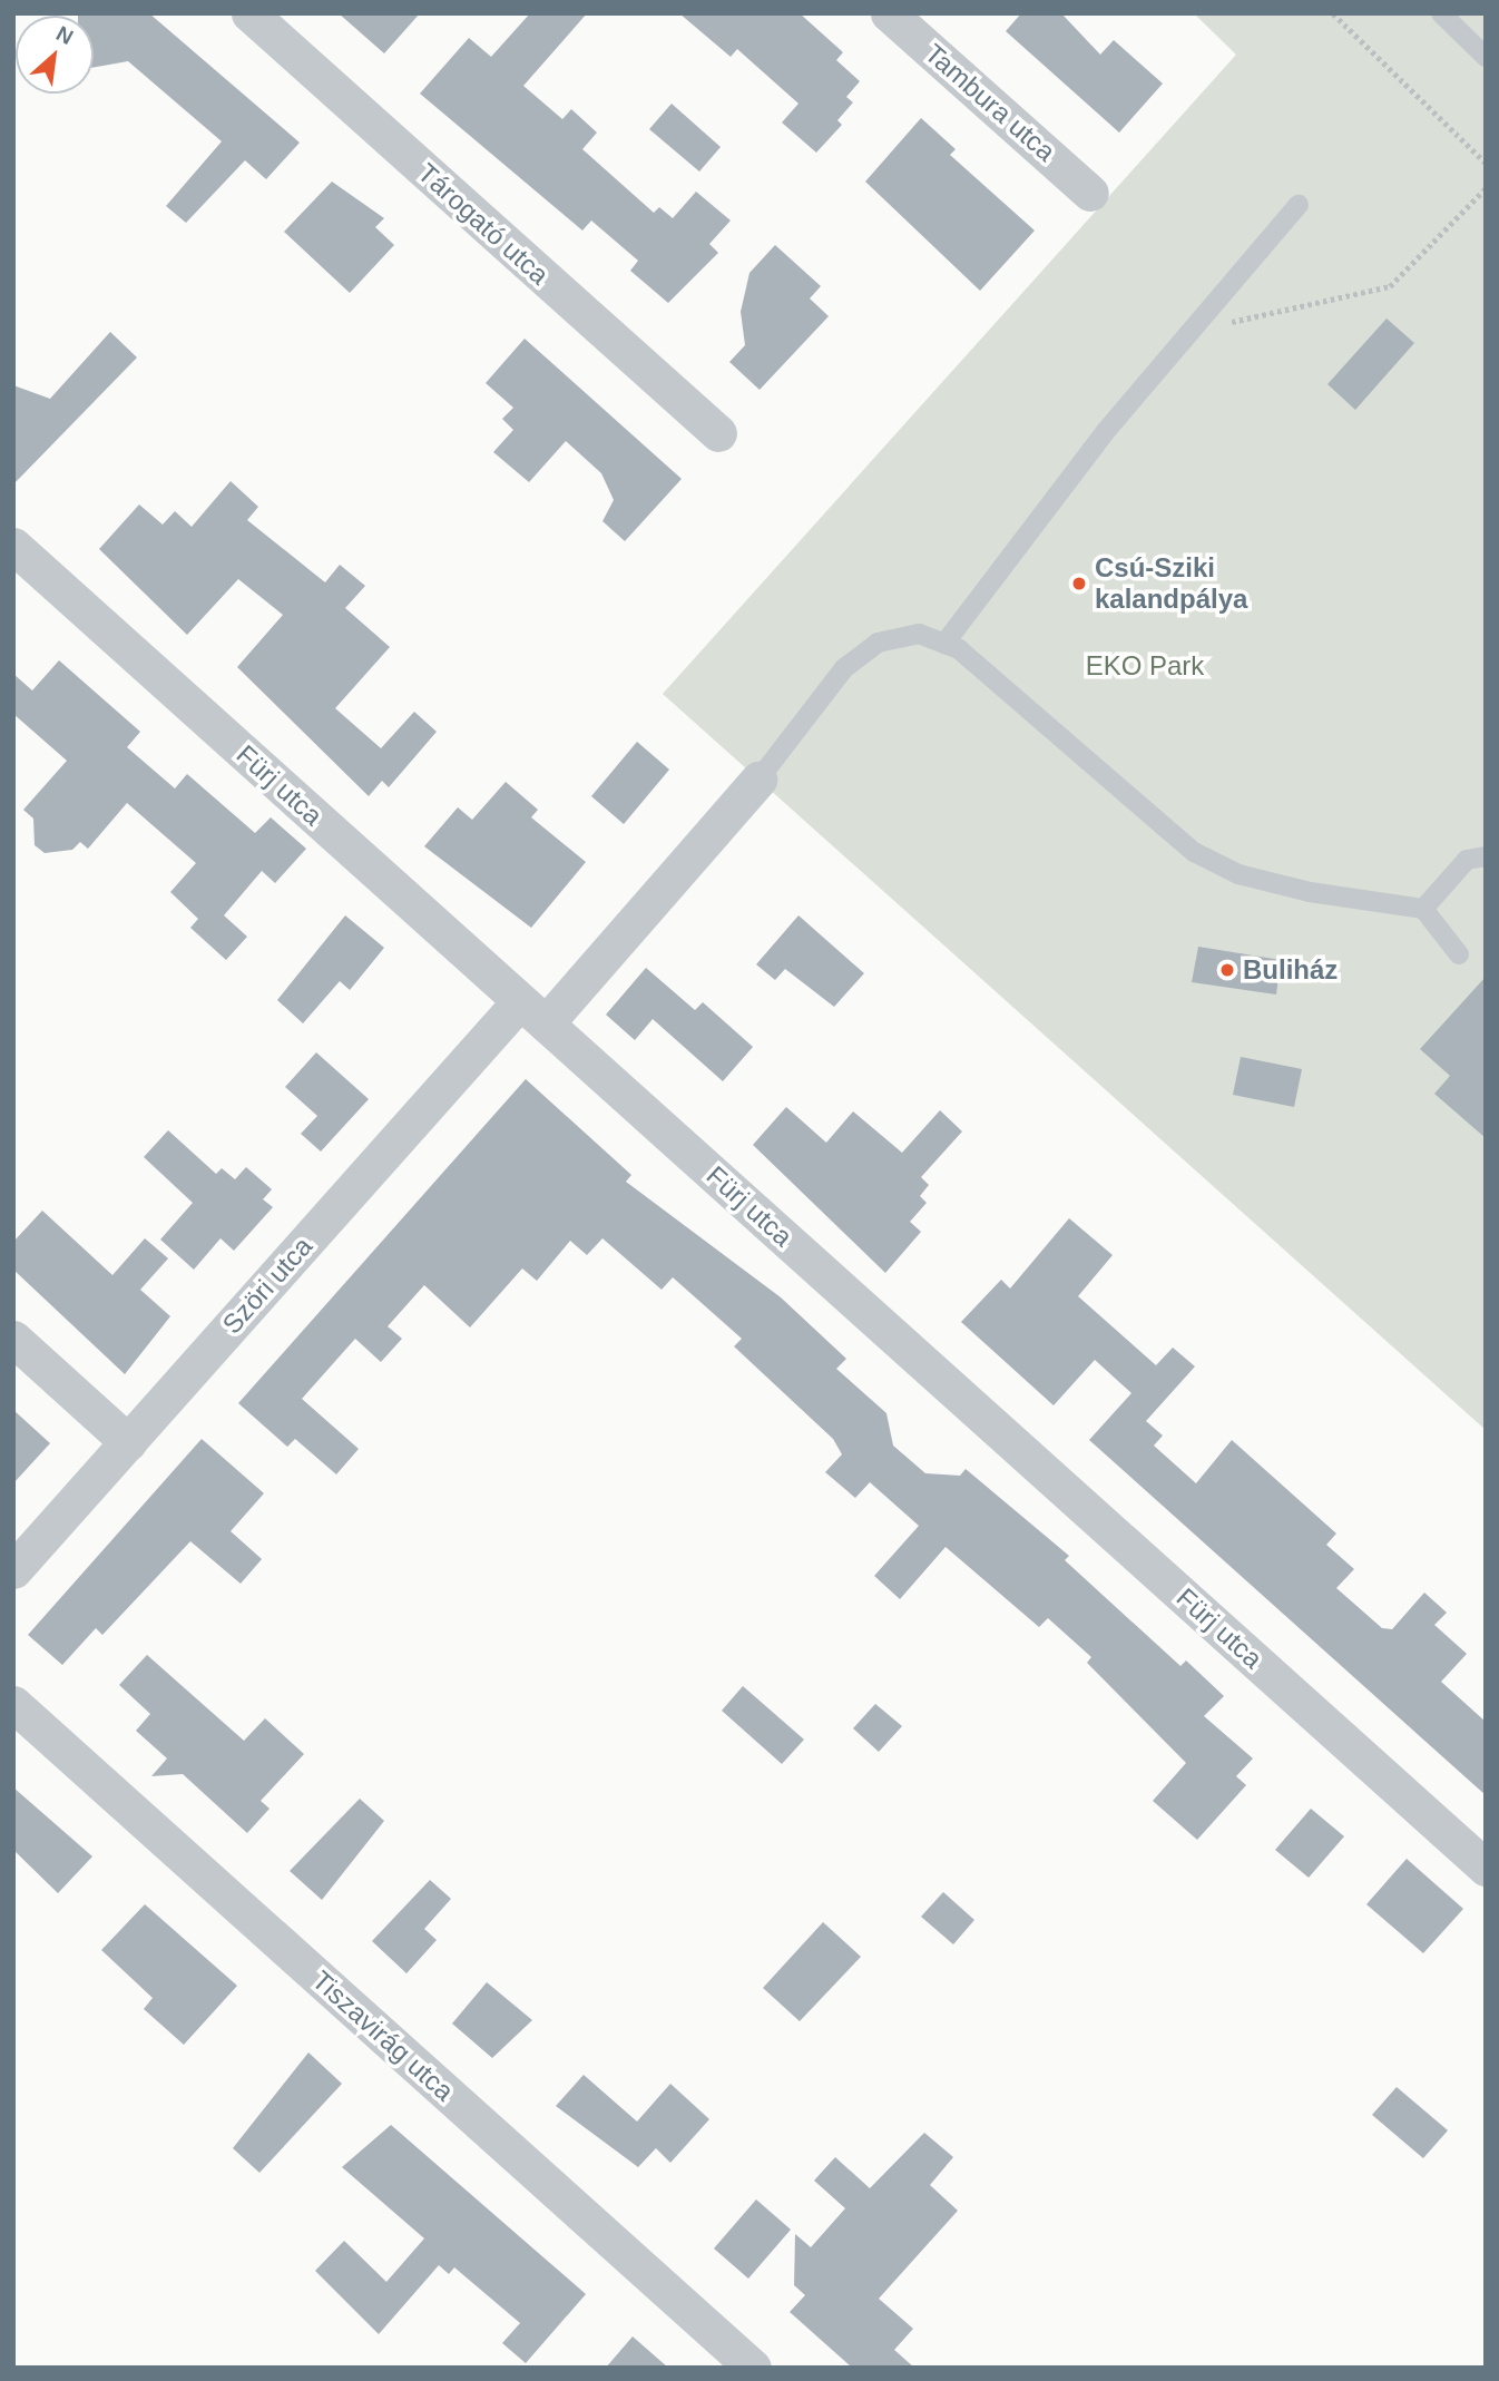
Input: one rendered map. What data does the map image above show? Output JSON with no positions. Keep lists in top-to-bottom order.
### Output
{
  "streets": {
    "street": [
      "Tambura utca",
      "Tárogató utca",
      "Fürj utca",
      "Szöri utca",
      "Tiszavirág utca"
    ]
  },
  "crossings": [
    ["Fürj utca", "Szöri utca"]
  ],
  "parks": ["EKO Park"],
  "places": ["Csú-Sziki kalandpálya", "Buliház"],
  "north": "top right"
}
